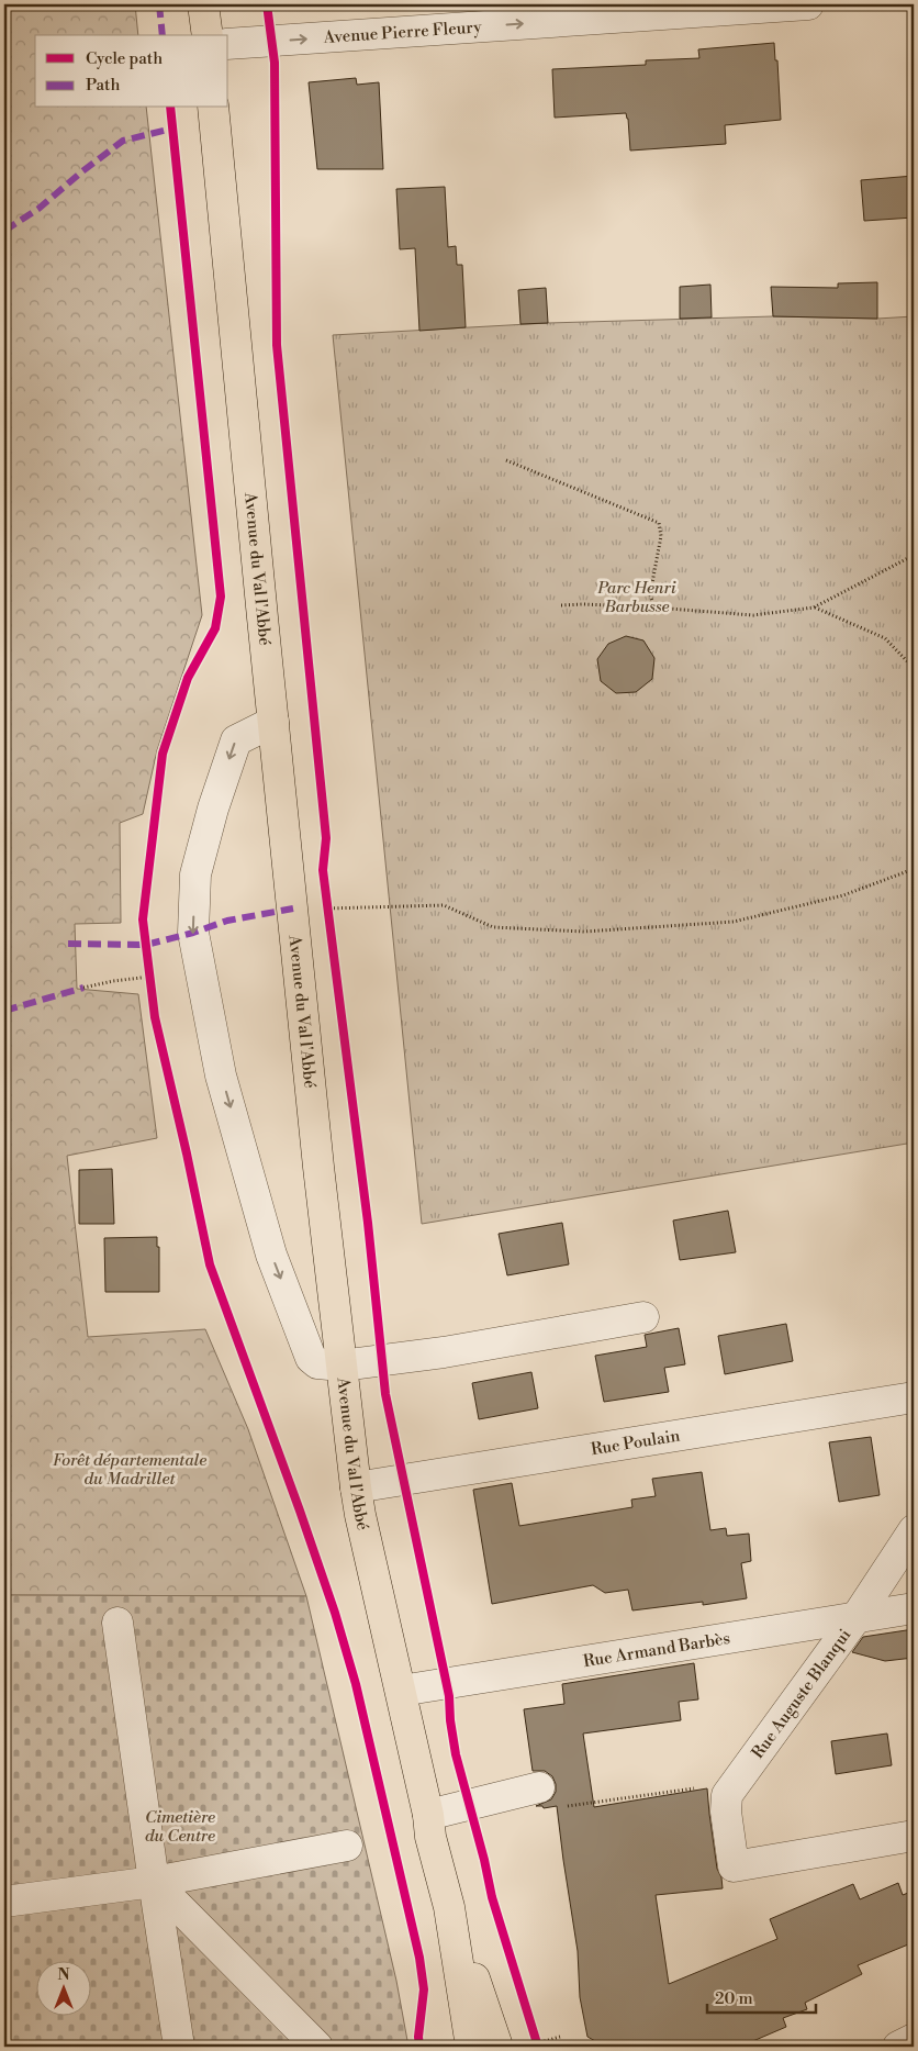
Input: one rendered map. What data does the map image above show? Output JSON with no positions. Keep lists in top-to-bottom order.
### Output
{
  "streets": {
    "main road": ["Avenue du Val l'Abbé"],
    "street": [
      "Avenue Pierre Fleury",
      "Rue Poulain",
      "Rue Armand Barbès",
      "Rue Auguste Blanqui"
    ]
  },
  "crossings": [
    ["Avenue du Val l'Abbé", "Rue Poulain"],
    ["Avenue du Val l'Abbé", "Rue Armand Barbès"],
    ["Rue Armand Barbès", "Rue Auguste Blanqui"]
  ],
  "one_way": ["Avenue Pierre Fleury"],
  "parks": ["Parc Henri Barbusse", "Forêt départementale du Madrillet", "Cimetière du Centre"],
  "legend": ["Cycle path", "Path"],
  "scale_bar": "20 m",
  "north": "top"
}
